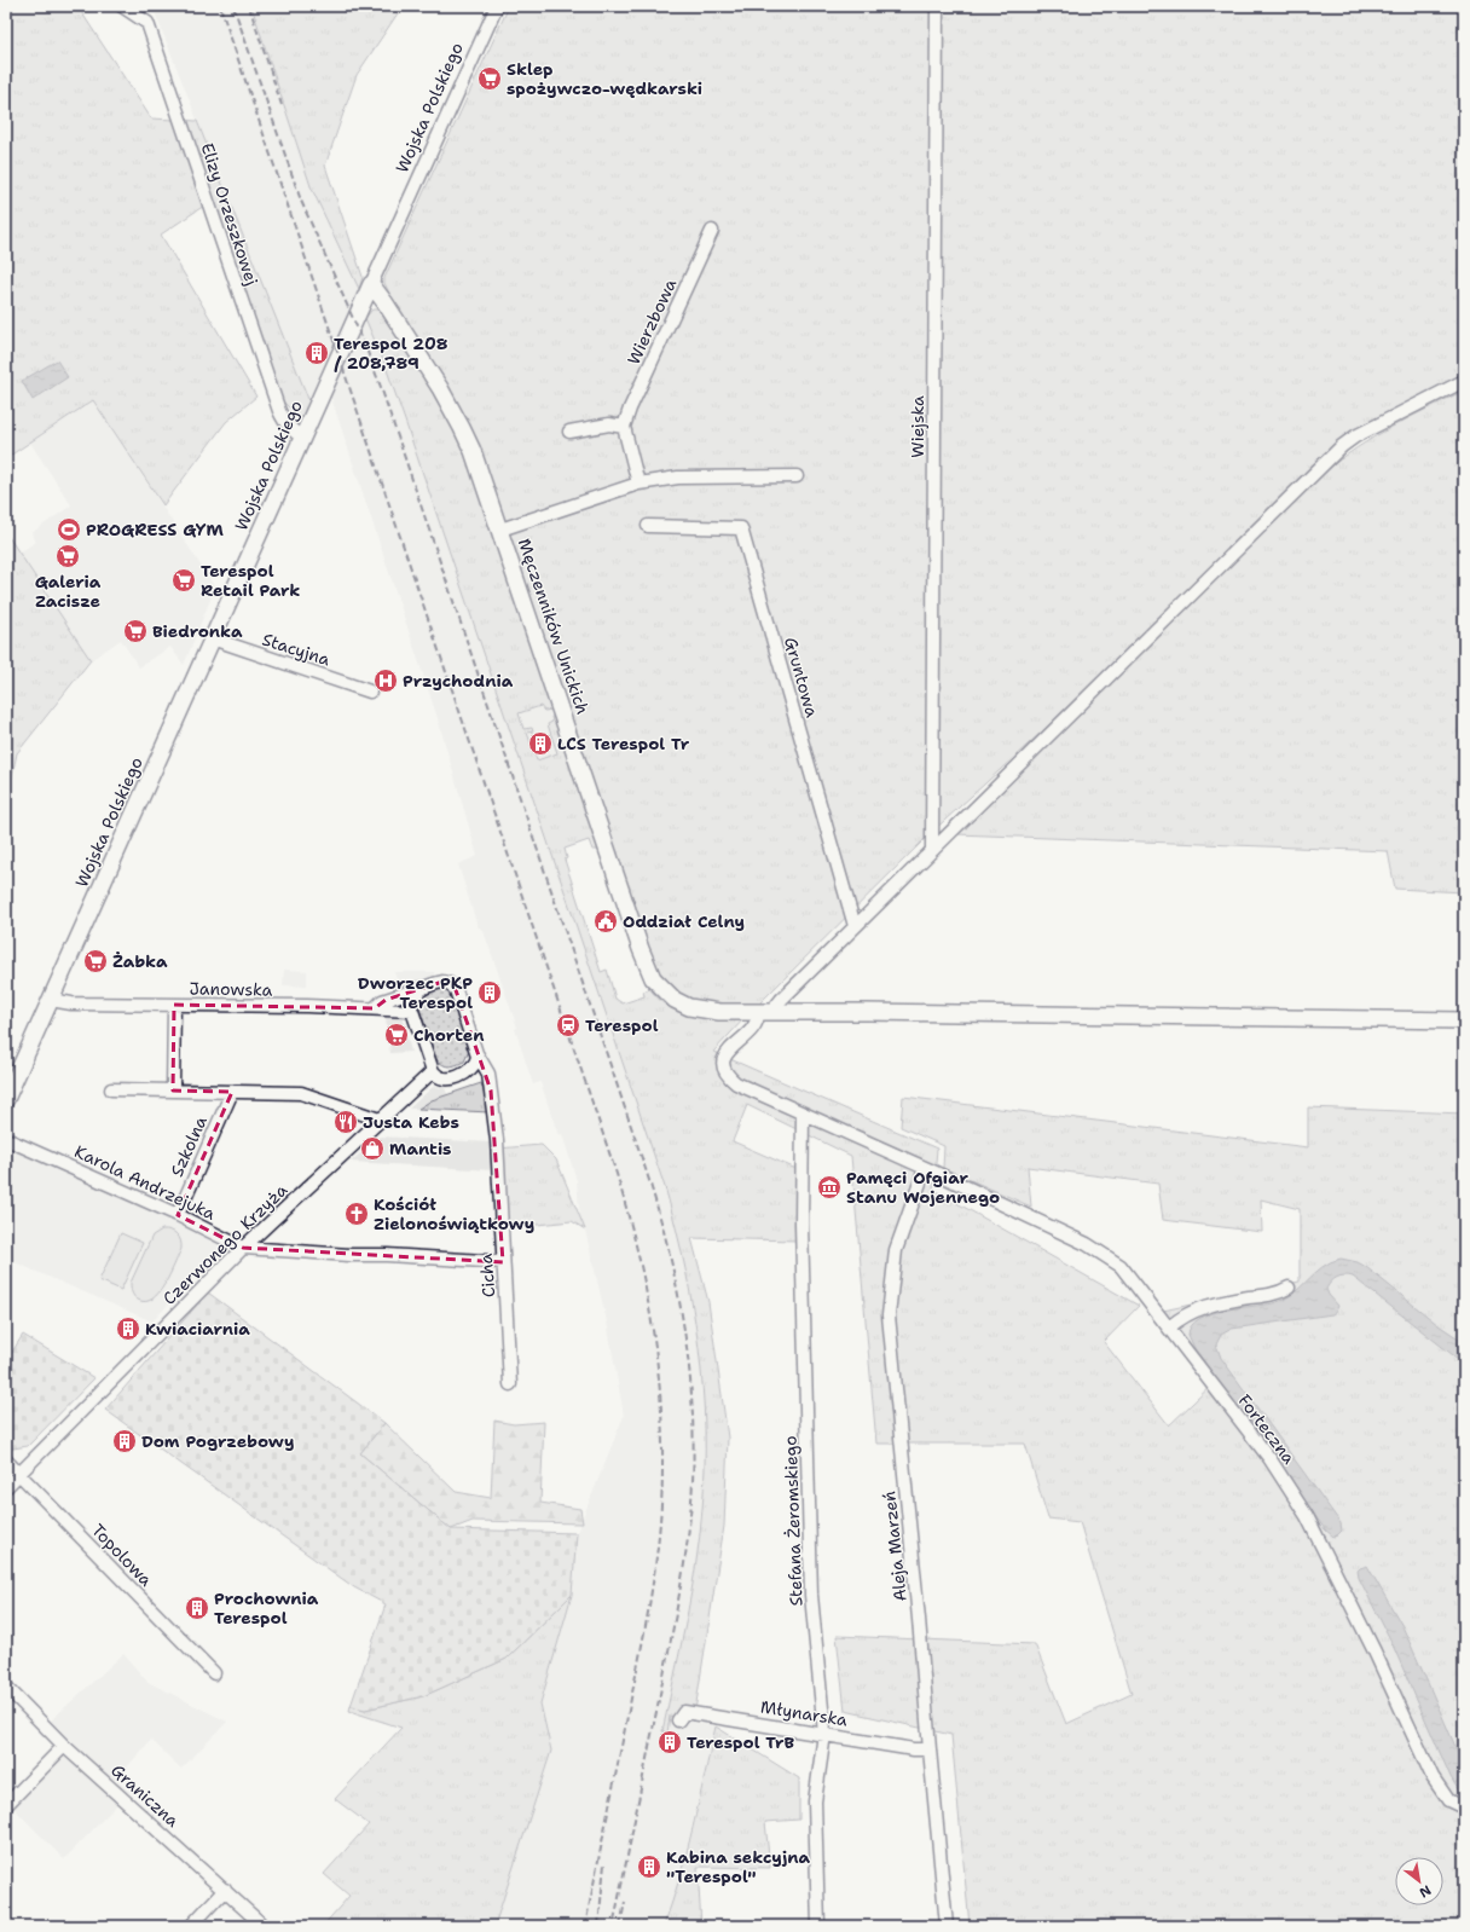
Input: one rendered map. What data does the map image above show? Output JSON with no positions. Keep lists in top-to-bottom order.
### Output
{
  "streets": {
    "main road": ["Wojska Polskiego", "Męczenników Unickich"],
    "street": [
      "Elizy Orzeszkowej",
      "Wierzbowa",
      "Wiejska",
      "Stacyjna",
      "Gruntowa",
      "Janowska",
      "Szkolna",
      "Karola Andrzejuka",
      "Czerwonego Krzyża",
      "Cicha",
      "Forteczna",
      "Stefana Żeromskiego",
      "Aleja Marzeń",
      "Topolowa",
      "Młynarska",
      "Graniczna"
    ]
  },
  "crossings": [
    ["Wojska Polskiego", "Elizy Orzeszkowej"],
    ["Wojska Polskiego", "Męczenników Unickich"],
    ["Wojska Polskiego", "Stacyjna"],
    ["Wojska Polskiego", "Janowska"],
    ["Męczenników Unickich", "Forteczna"],
    ["Janowska", "Cicha"],
    ["Szkolna", "Karola Andrzejuka"],
    ["Karola Andrzejuka", "Czerwonego Krzyża"],
    ["Karola Andrzejuka", "Cicha"],
    ["Czerwonego Krzyża", "Topolowa"],
    ["Forteczna", "Stefana Żeromskiego"],
    ["Forteczna", "Aleja Marzeń"],
    ["Stefana Żeromskiego", "Młynarska"],
    ["Aleja Marzeń", "Młynarska"]
  ],
  "places": {
    "supermarket": [
      "Sklep spożywczo-wędkarski",
      "Galeria Zacisze",
      "Terespol Retail Park",
      "Biedronka",
      "Żabka",
      "Chorten"
    ],
    "building": [
      "Terespol 208 / 208,789",
      "LCS Terespol Tr",
      "Dworzec PKP Terespol",
      "Kwiaciarnia",
      "Dom Pogrzebowy",
      "Prochownia Terespol",
      "Terespol TrB",
      "Kabina sekcyjna \"Terespol\""
    ],
    "sports": ["PROGRESS GYM"],
    "hospital": ["Przychodnia"],
    "public building": ["Oddział Celny"],
    "station": ["Terespol"],
    "restaurant": ["Justa Kebs"],
    "shop": ["Mantis"],
    "museum": ["Pamęci Ofgiar Stanu Wojennego"],
    "church": ["Kościół Zielonoświątkowy"]
  },
  "north": "bottom right"
}
